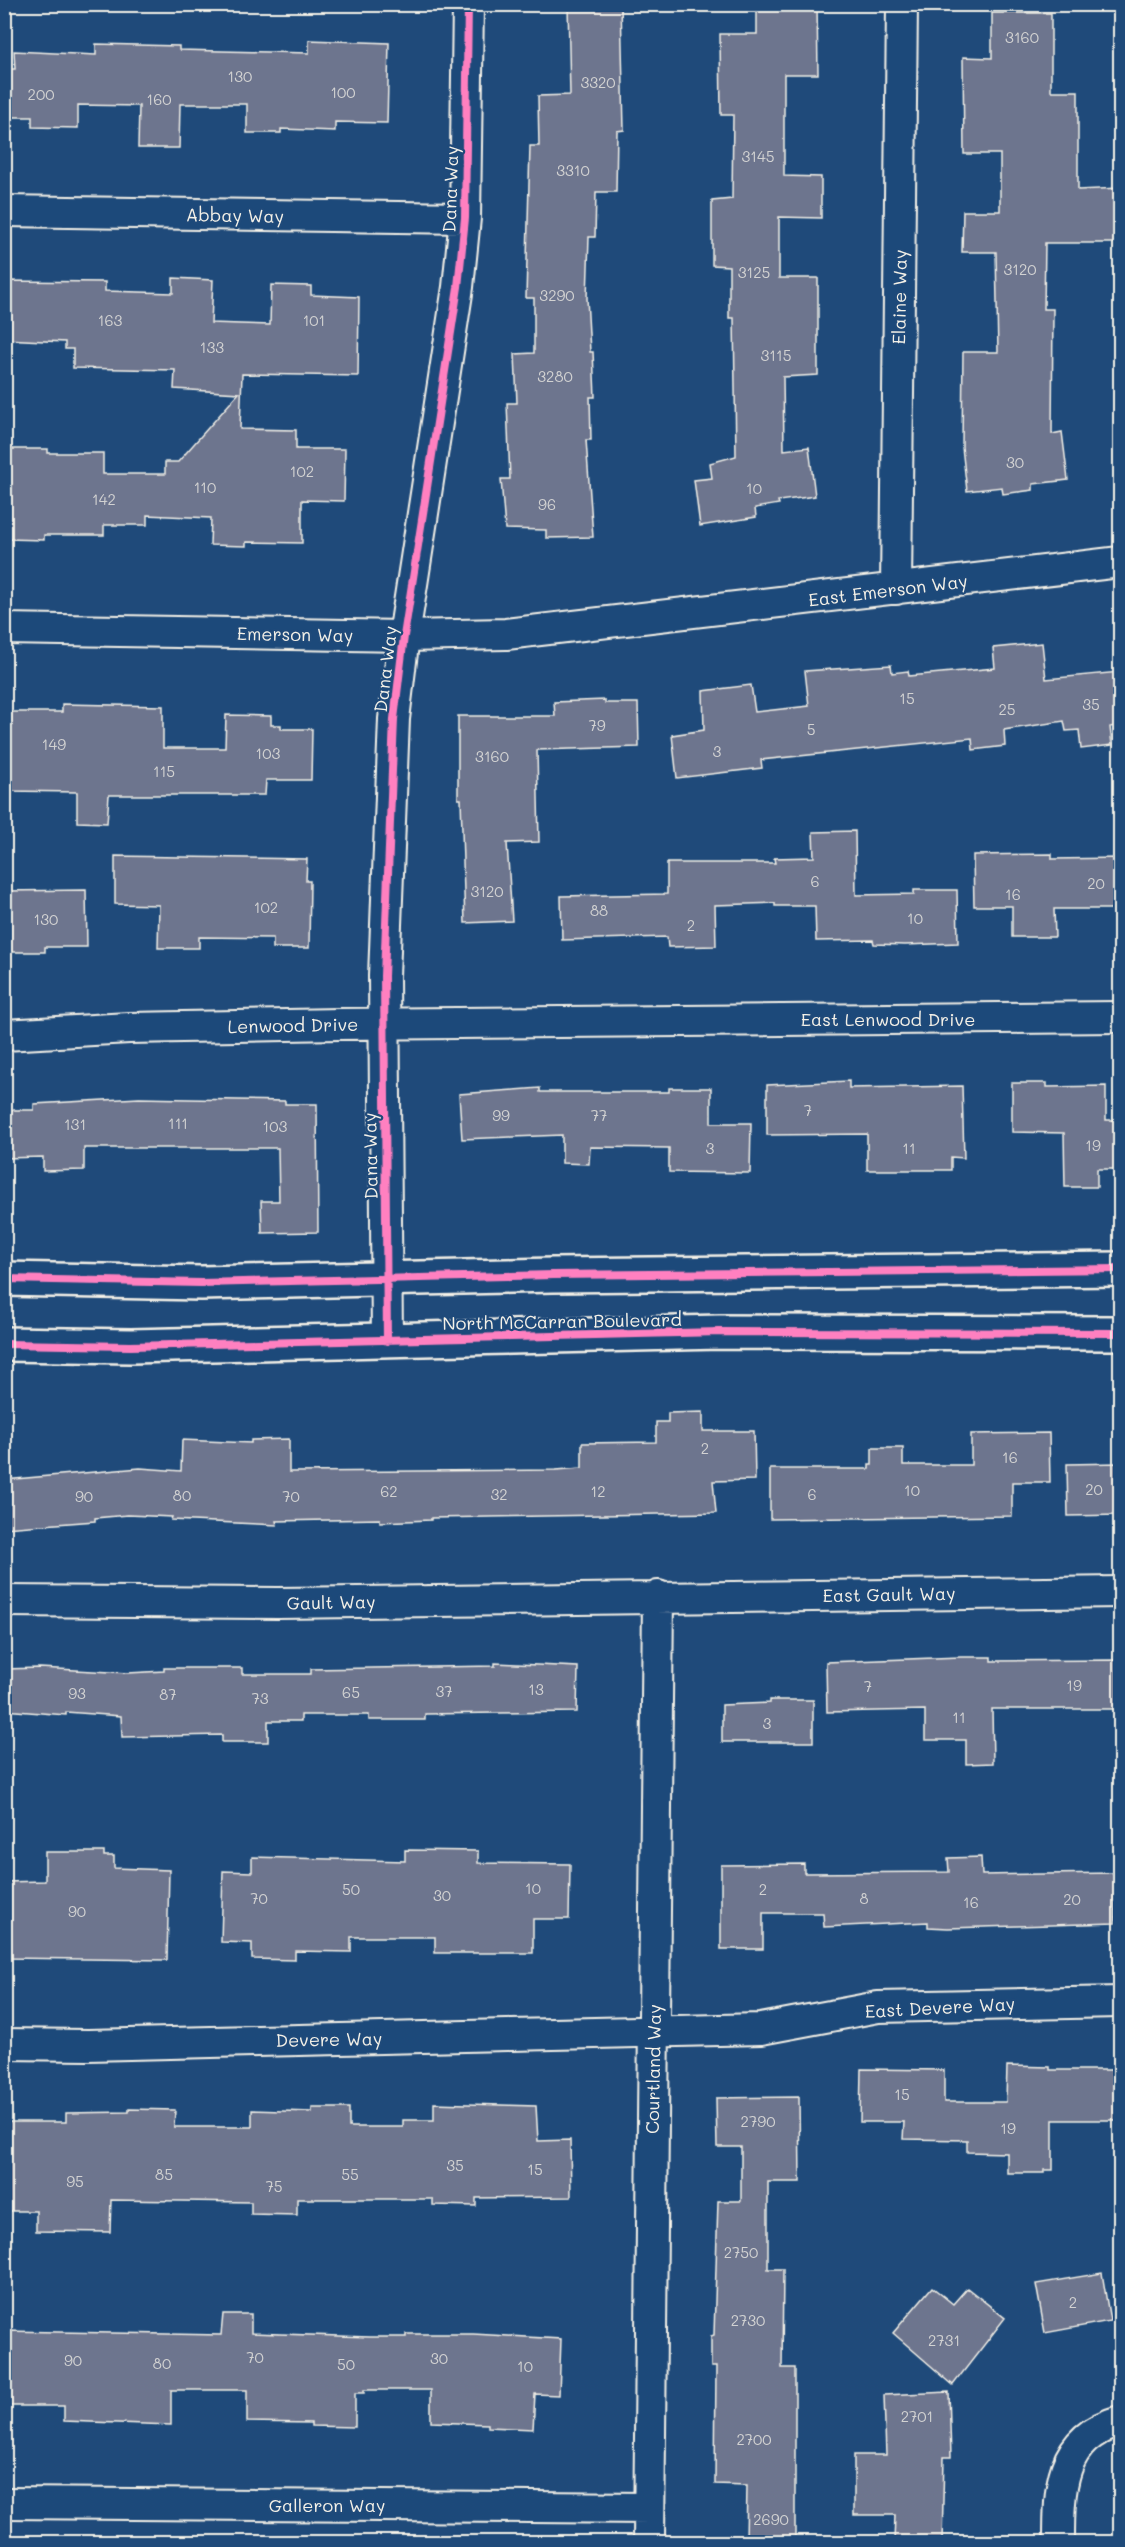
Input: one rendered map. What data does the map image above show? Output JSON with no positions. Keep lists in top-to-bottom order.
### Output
{
  "streets": {
    "main road": ["North McCarran Boulevard"],
    "street": [
      "Dana Way",
      "Abbay Way",
      "Elaine Way",
      "East Emerson Way",
      "Emerson Way",
      "East Lenwood Drive",
      "Lenwood Drive",
      "East Gault Way",
      "Gault Way",
      "East Devere Way",
      "Devere Way",
      "Courtland Way",
      "Galleron Way"
    ]
  },
  "crossings": [
    ["Dana Way", "Abbay Way"],
    ["Dana Way", "Emerson Way"],
    ["Dana Way", "Lenwood Drive"],
    ["Dana Way", "North McCarran Boulevard"],
    ["Elaine Way", "East Emerson Way"],
    ["East Emerson Way", "Emerson Way"],
    ["East Lenwood Drive", "Lenwood Drive"],
    ["East Gault Way", "Gault Way"],
    ["East Gault Way", "Courtland Way"],
    ["Gault Way", "Courtland Way"],
    ["East Devere Way", "Devere Way"],
    ["East Devere Way", "Courtland Way"],
    ["Devere Way", "Courtland Way"],
    ["Courtland Way", "Galleron Way"]
  ],
  "house_numbers": [
    "3160",
    "130",
    "3320",
    "100",
    "200",
    "160",
    "3145",
    "3310",
    "3120",
    "3125",
    "3290",
    "163",
    "101",
    "133",
    "3115",
    "3280",
    "30",
    "102",
    "110",
    "10",
    "142",
    "96",
    "15",
    "35",
    "25",
    "79",
    "5",
    "149",
    "3",
    "103",
    "3160",
    "115",
    "6",
    "20",
    "3120",
    "16",
    "102",
    "88",
    "10",
    "130",
    "2",
    "7",
    "99",
    "77",
    "111",
    "131",
    "103",
    "19",
    "3",
    "11",
    "2",
    "16",
    "20",
    "10",
    "62",
    "12",
    "32",
    "6",
    "80",
    "90",
    "70",
    "19",
    "7",
    "13",
    "37",
    "65",
    "93",
    "87",
    "73",
    "11",
    "3",
    "10",
    "50",
    "2",
    "30",
    "70",
    "8",
    "20",
    "16",
    "90",
    "15",
    "2790",
    "19",
    "35",
    "15",
    "85",
    "55",
    "95",
    "75",
    "2750",
    "2",
    "2730",
    "2731",
    "70",
    "30",
    "90",
    "80",
    "50",
    "10",
    "2701",
    "2700",
    "2690"
  ]
}
